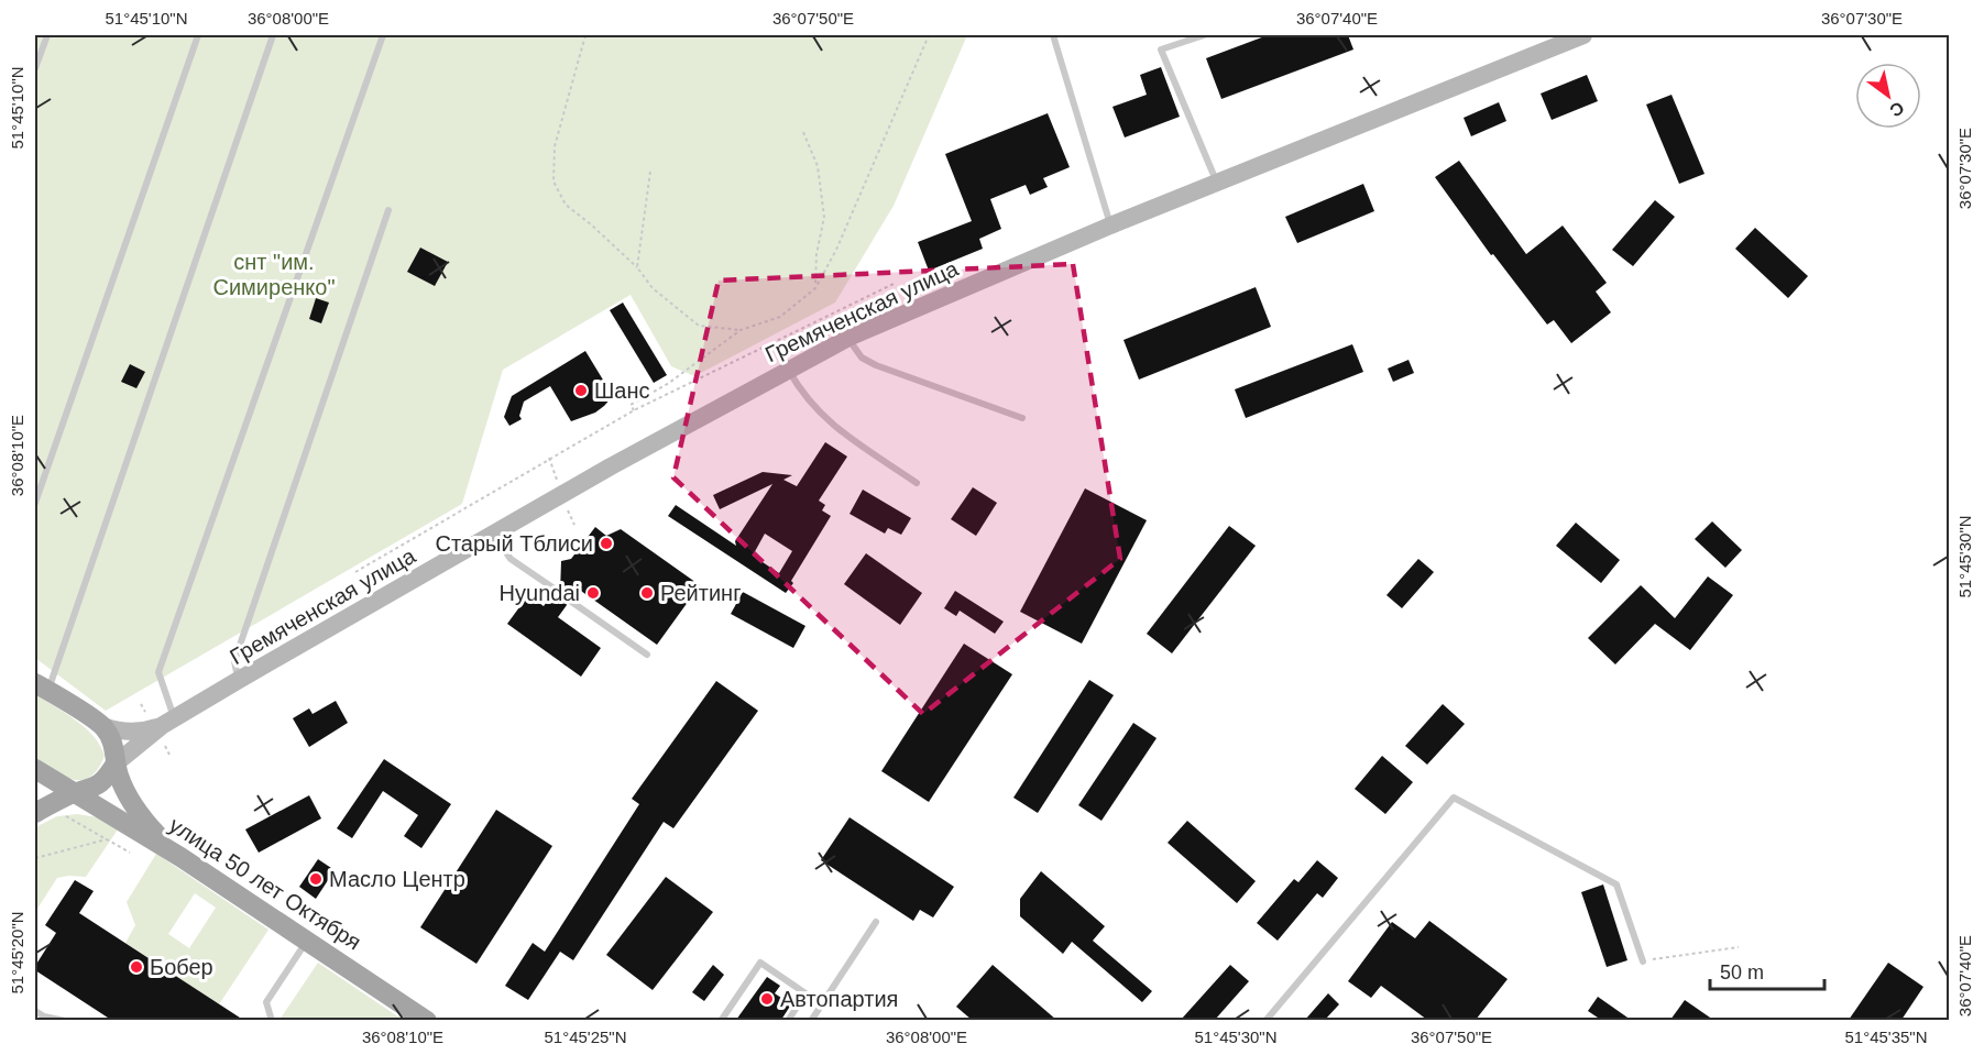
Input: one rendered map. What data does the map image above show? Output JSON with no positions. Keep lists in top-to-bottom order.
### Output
{
  "streets": {
    "main road": ["Гремяченская улица", "улица 50 лет Октября"]
  },
  "parks": ["снт \"им. Симиренко\""],
  "places": [
    "Шанс",
    "Старый Тблиси",
    "Hyundai",
    "Рейтинг",
    "Масло Центр",
    "Бобер",
    "Автопартия"
  ],
  "scale_bar": "50 m",
  "north": "bottom right",
  "coordinates": [
    "51°45'10\"N",
    "36°08'00\"E",
    "36°07'50\"E",
    "36°07'40\"E",
    "36°07'30\"E",
    "36°08'10\"E",
    "51°45'30\"N",
    "51°45'20\"N",
    "51°45'25\"N",
    "51°45'35\"N"
  ]
}
